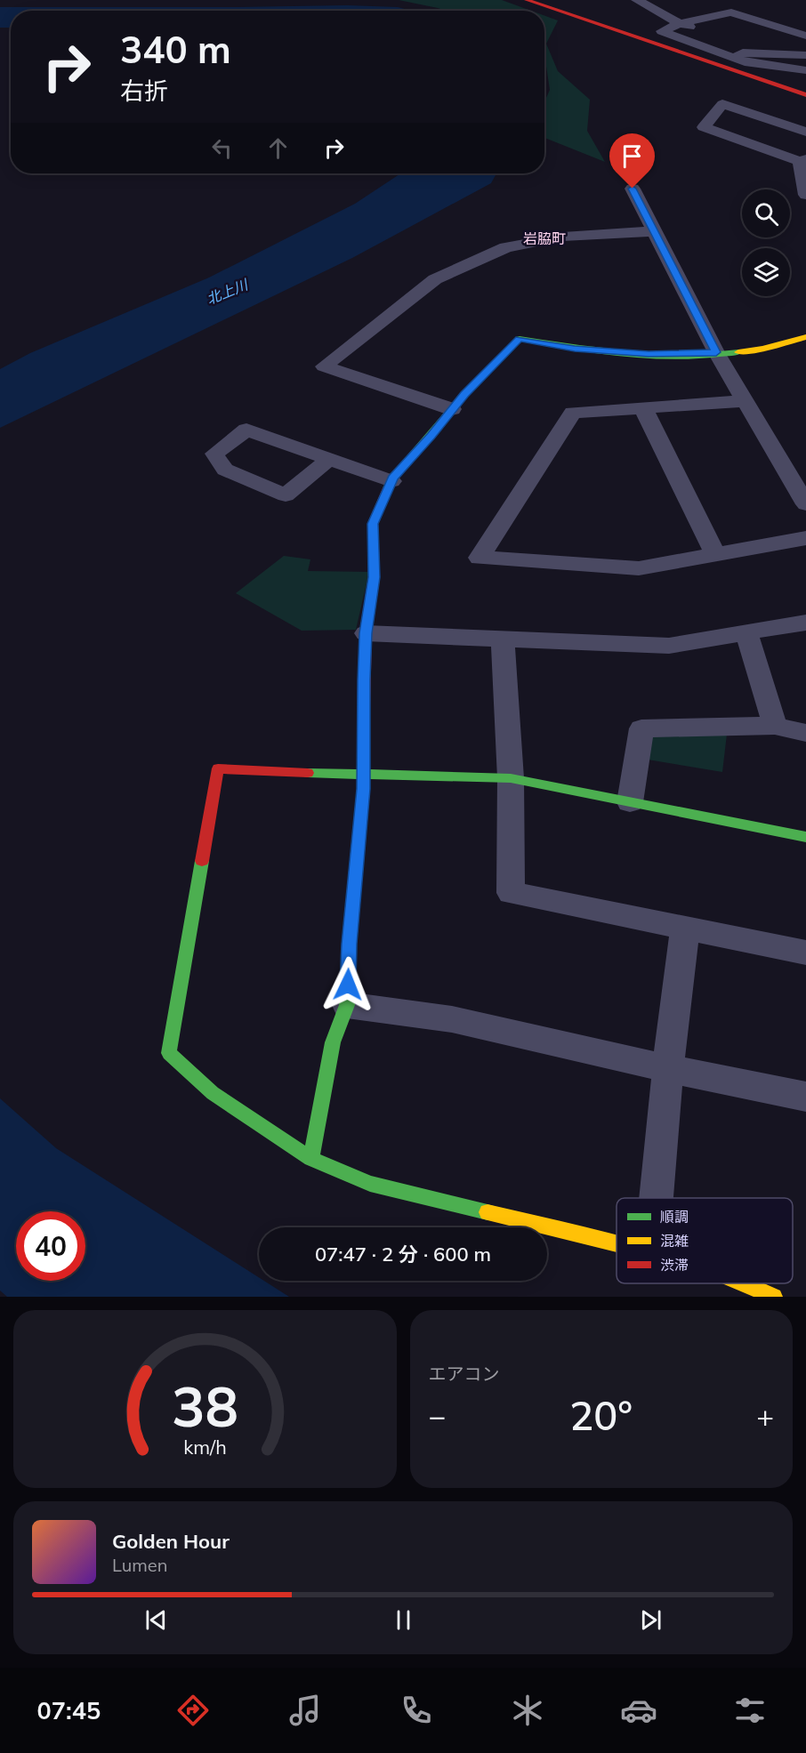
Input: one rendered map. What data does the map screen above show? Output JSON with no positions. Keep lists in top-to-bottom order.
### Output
{
  "districts": ["岩脇町"],
  "water": ["北上川"],
  "legend": ["順調", "混雑", "渋滞"],
  "page": {
    "turn": ["340 m", "右折"],
    "limit": "40",
    "trip": "07:47 · 2 分 · 600 m",
    "tile": "エアコン",
    "heat": ["−", "20°", "+"],
    "song": ["Golden Hour", "Lumen"],
    "tabs": "07:45",
    "gauge": ["38", "km/h"]
  }
}
